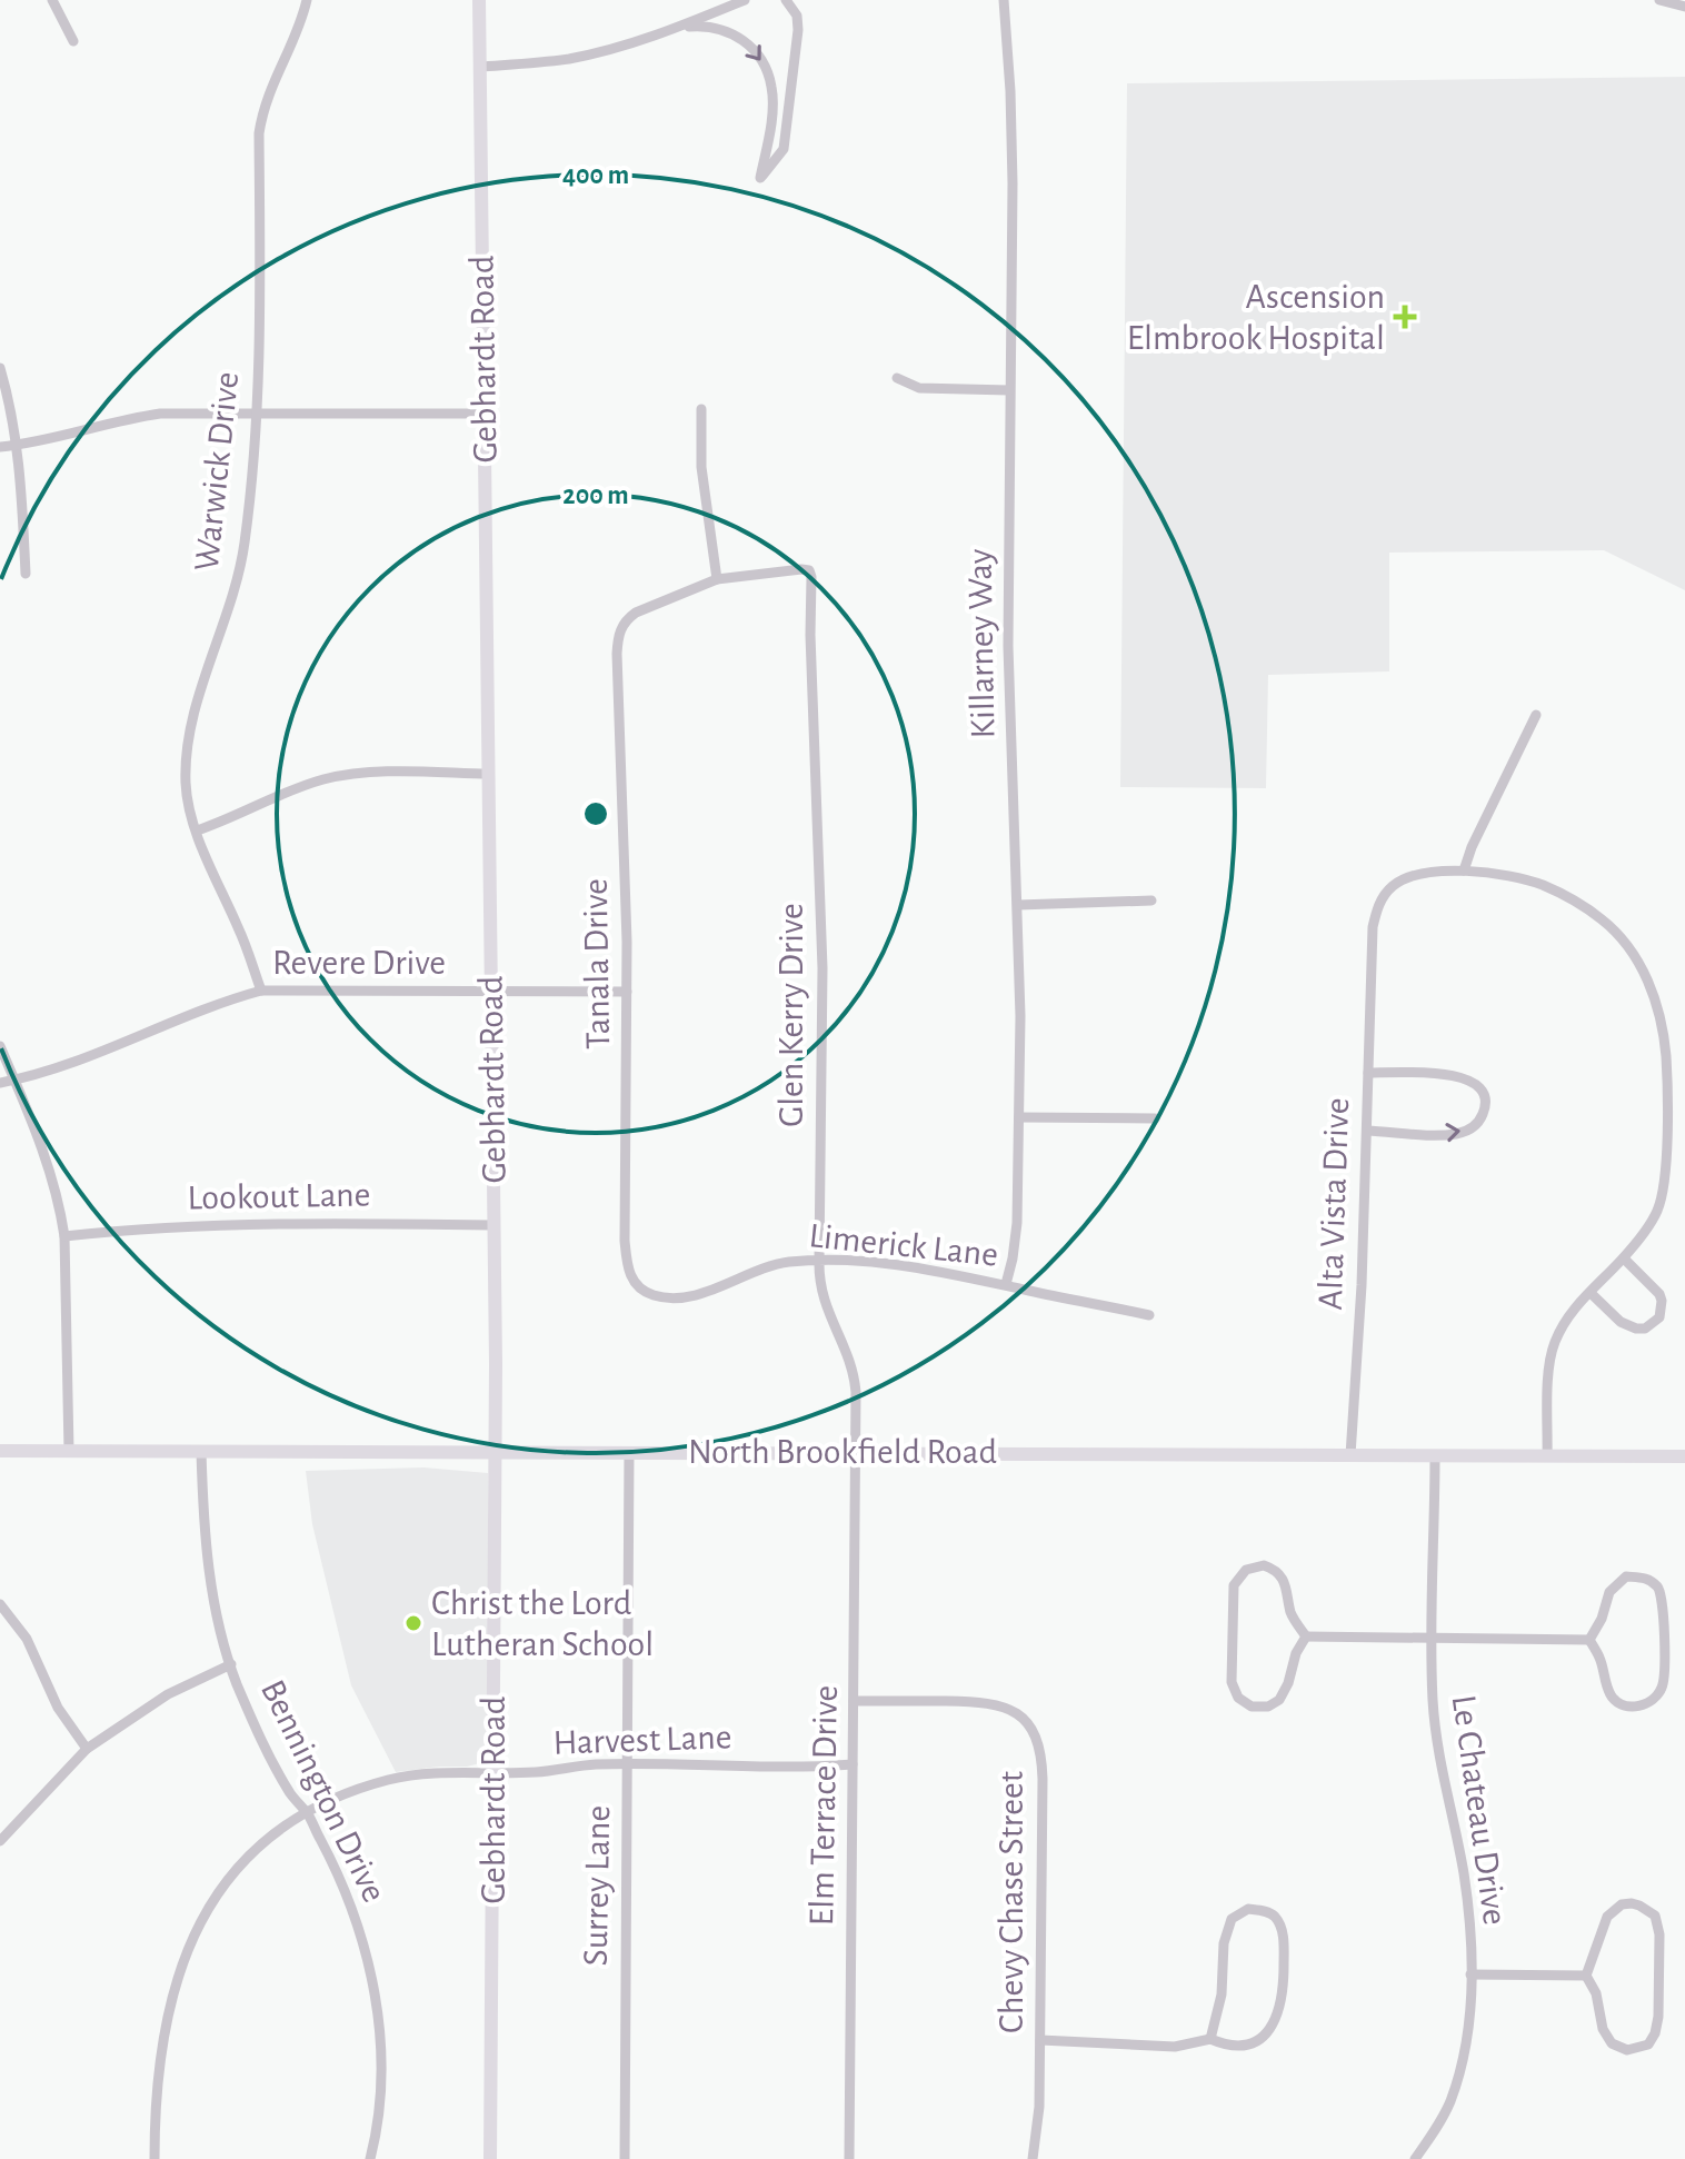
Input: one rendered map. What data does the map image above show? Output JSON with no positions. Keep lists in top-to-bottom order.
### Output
{
  "streets": {
    "street": [
      "Gebhardt Road",
      "Warwick Drive",
      "Killarney Way",
      "Revere Drive",
      "Tanala Drive",
      "Glen Kerry Drive",
      "Lookout Lane",
      "Alta Vista Drive",
      "Limerick Lane",
      "North Brookfield Road",
      "Harvest Lane",
      "Bennington Drive",
      "Elm Terrace Drive",
      "Le Chateau Drive",
      "Surrey Lane",
      "Chevy Chase Street"
    ]
  },
  "crossings": [
    ["Gebhardt Road", "Revere Drive"],
    ["Gebhardt Road", "Lookout Lane"],
    ["Gebhardt Road", "North Brookfield Road"],
    ["Gebhardt Road", "Harvest Lane"],
    ["Warwick Drive", "Revere Drive"],
    ["Killarney Way", "Limerick Lane"],
    ["Revere Drive", "Tanala Drive"],
    ["Tanala Drive", "Glen Kerry Drive"],
    ["Tanala Drive", "Limerick Lane"],
    ["Glen Kerry Drive", "Limerick Lane"],
    ["Glen Kerry Drive", "North Brookfield Road"],
    ["Glen Kerry Drive", "Elm Terrace Drive"],
    ["Alta Vista Drive", "North Brookfield Road"],
    ["North Brookfield Road", "Bennington Drive"],
    ["North Brookfield Road", "Elm Terrace Drive"],
    ["North Brookfield Road", "Le Chateau Drive"],
    ["North Brookfield Road", "Surrey Lane"],
    ["Harvest Lane", "Bennington Drive"],
    ["Harvest Lane", "Elm Terrace Drive"],
    ["Harvest Lane", "Surrey Lane"],
    ["Elm Terrace Drive", "Chevy Chase Street"]
  ],
  "places": {
    "health": ["Ascension Elmbrook Hospital"],
    "other": ["Christ the Lord Lutheran School"]
  },
  "rings": ["400 m", "200 m"]
}
